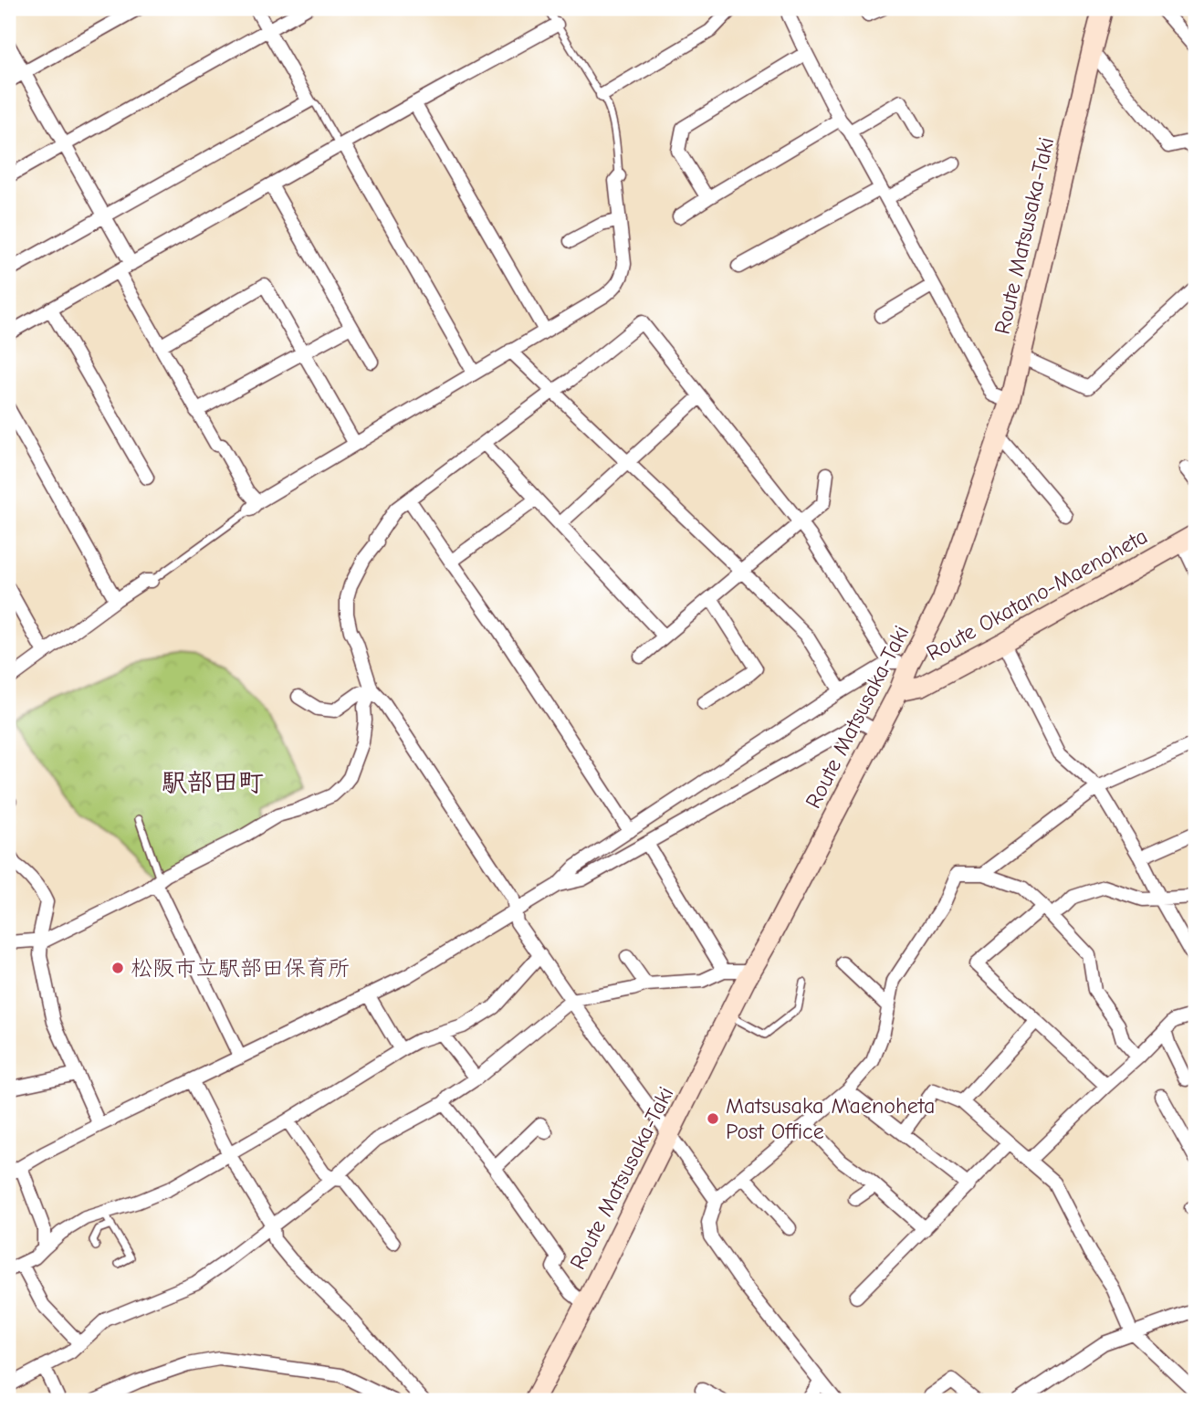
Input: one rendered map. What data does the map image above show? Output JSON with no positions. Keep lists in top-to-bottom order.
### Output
{
  "streets": {
    "main road": ["Route Matsusaka-Taki", "Route Okatano-Maenoheta"]
  },
  "crossings": [
    ["Route Matsusaka-Taki", "Route Okatano-Maenoheta"]
  ],
  "districts": ["駅部田町"],
  "places": ["松阪市立駅部田保育所", "Matsusaka Maenoheta Post Office"]
}
